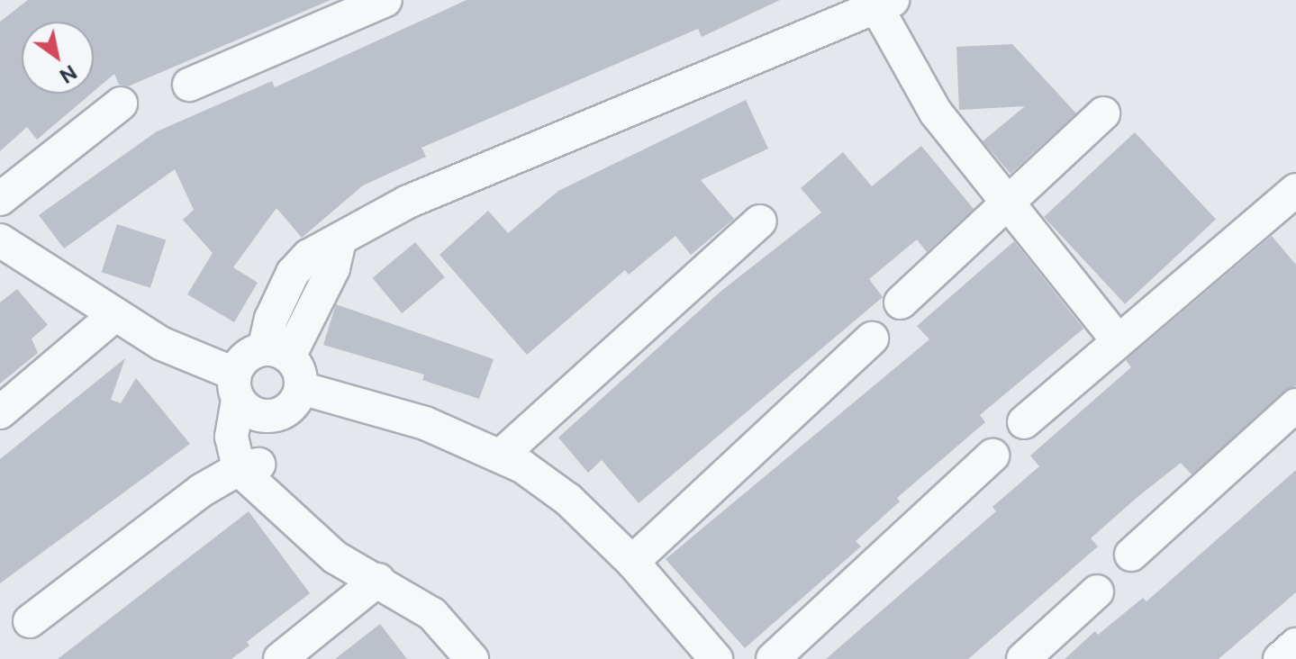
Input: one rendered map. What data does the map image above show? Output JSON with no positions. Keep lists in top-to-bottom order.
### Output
{
  "north": "bottom right"
}
